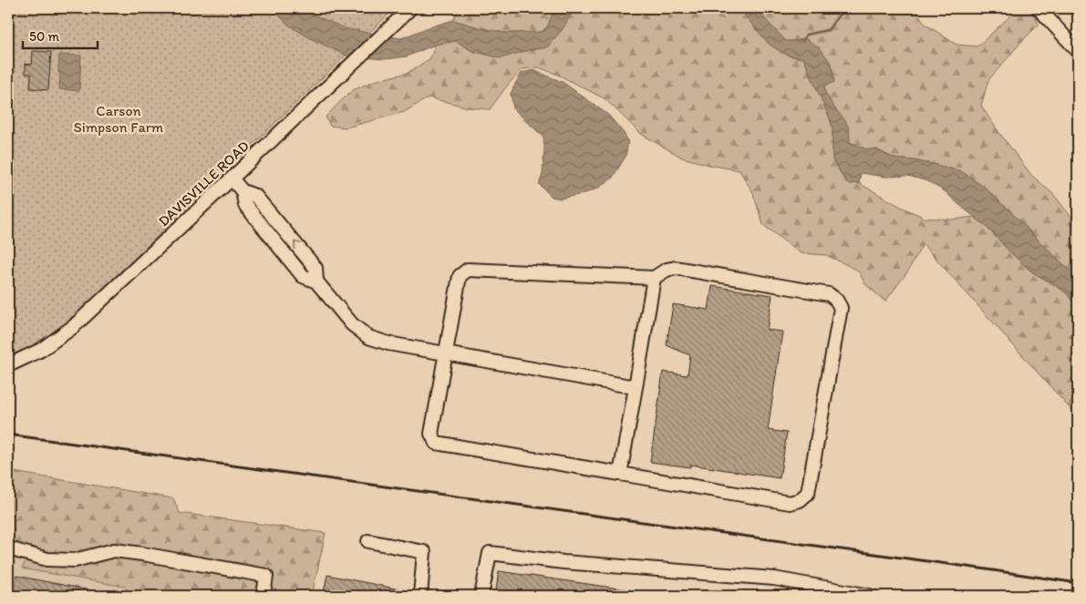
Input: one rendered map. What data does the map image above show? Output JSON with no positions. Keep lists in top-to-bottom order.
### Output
{
  "streets": {
    "street": ["DAVISVILLE ROAD"]
  },
  "parks": ["Carson Simpson Farm"],
  "scale_bar": "50 m"
}
